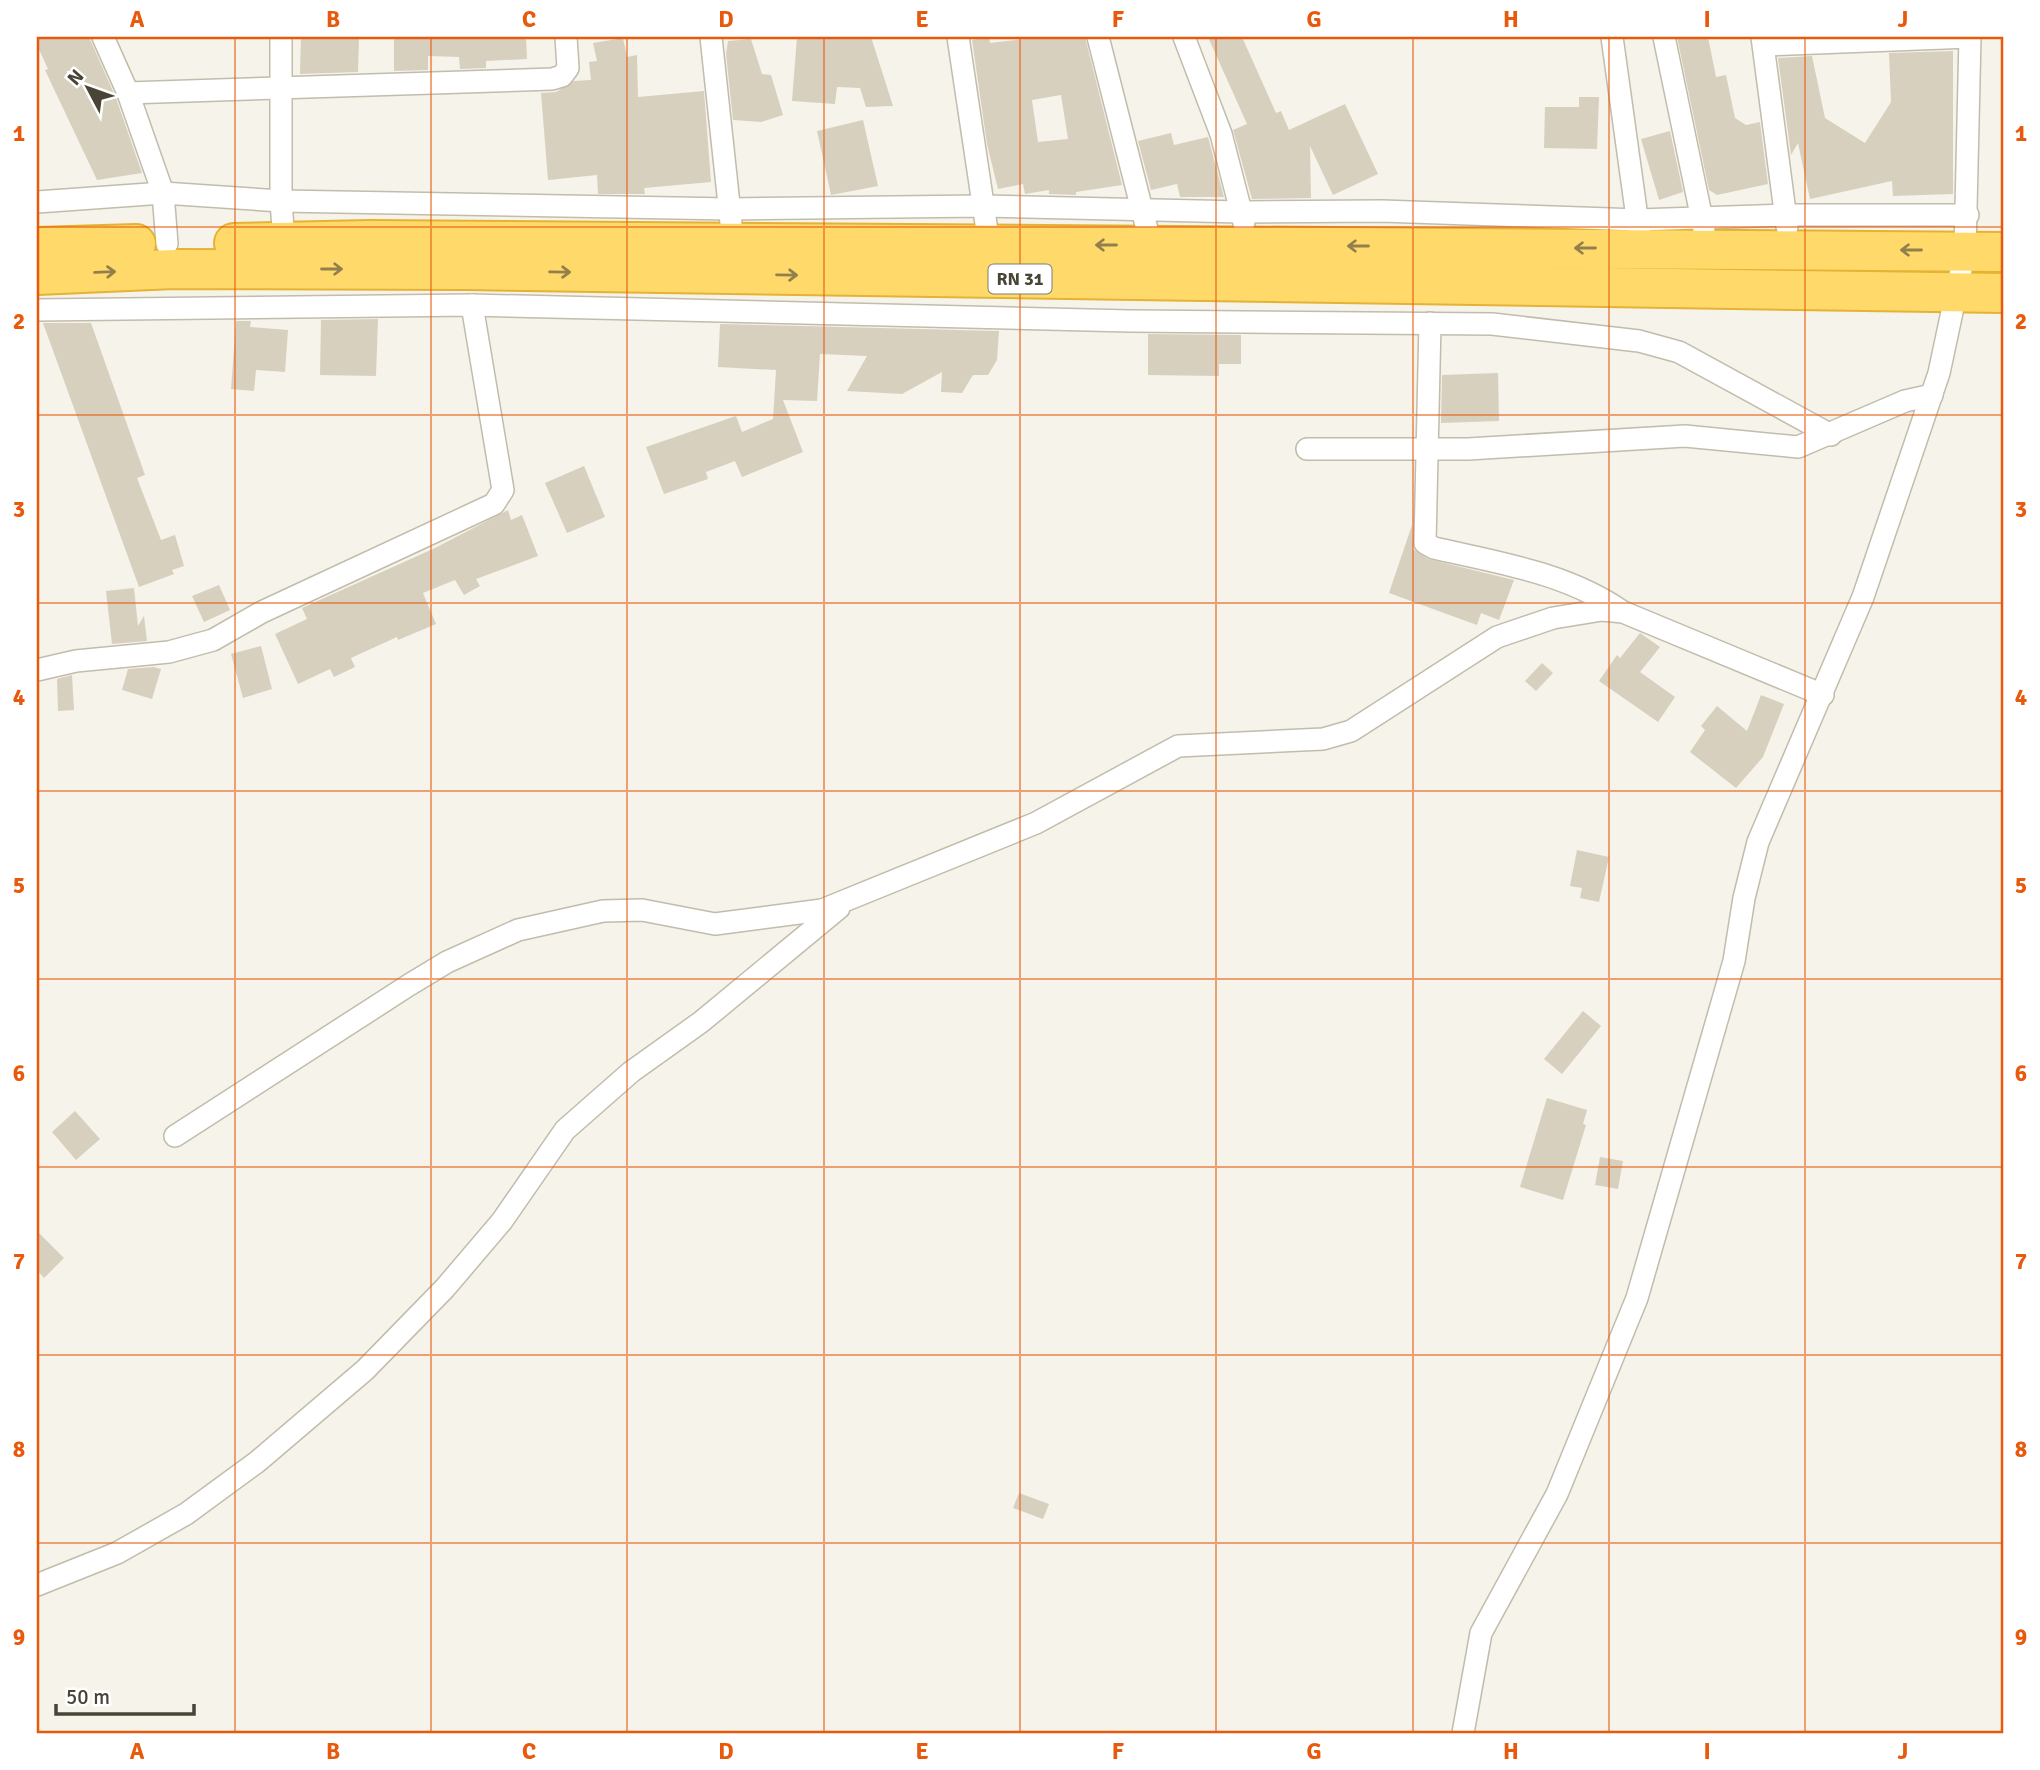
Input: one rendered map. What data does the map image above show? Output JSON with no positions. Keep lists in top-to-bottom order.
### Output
{
  "streets": {
    "highway": ["RN 31"]
  },
  "scale_bar": "50 m",
  "north": "top left",
  "grid": {
    "columns": [
      "A",
      "B",
      "C",
      "D",
      "E",
      "F",
      "G",
      "H",
      "I",
      "J"
    ],
    "rows": [
      "1",
      "2",
      "3",
      "4",
      "5",
      "6",
      "7",
      "8",
      "9"
    ]
  }
}
